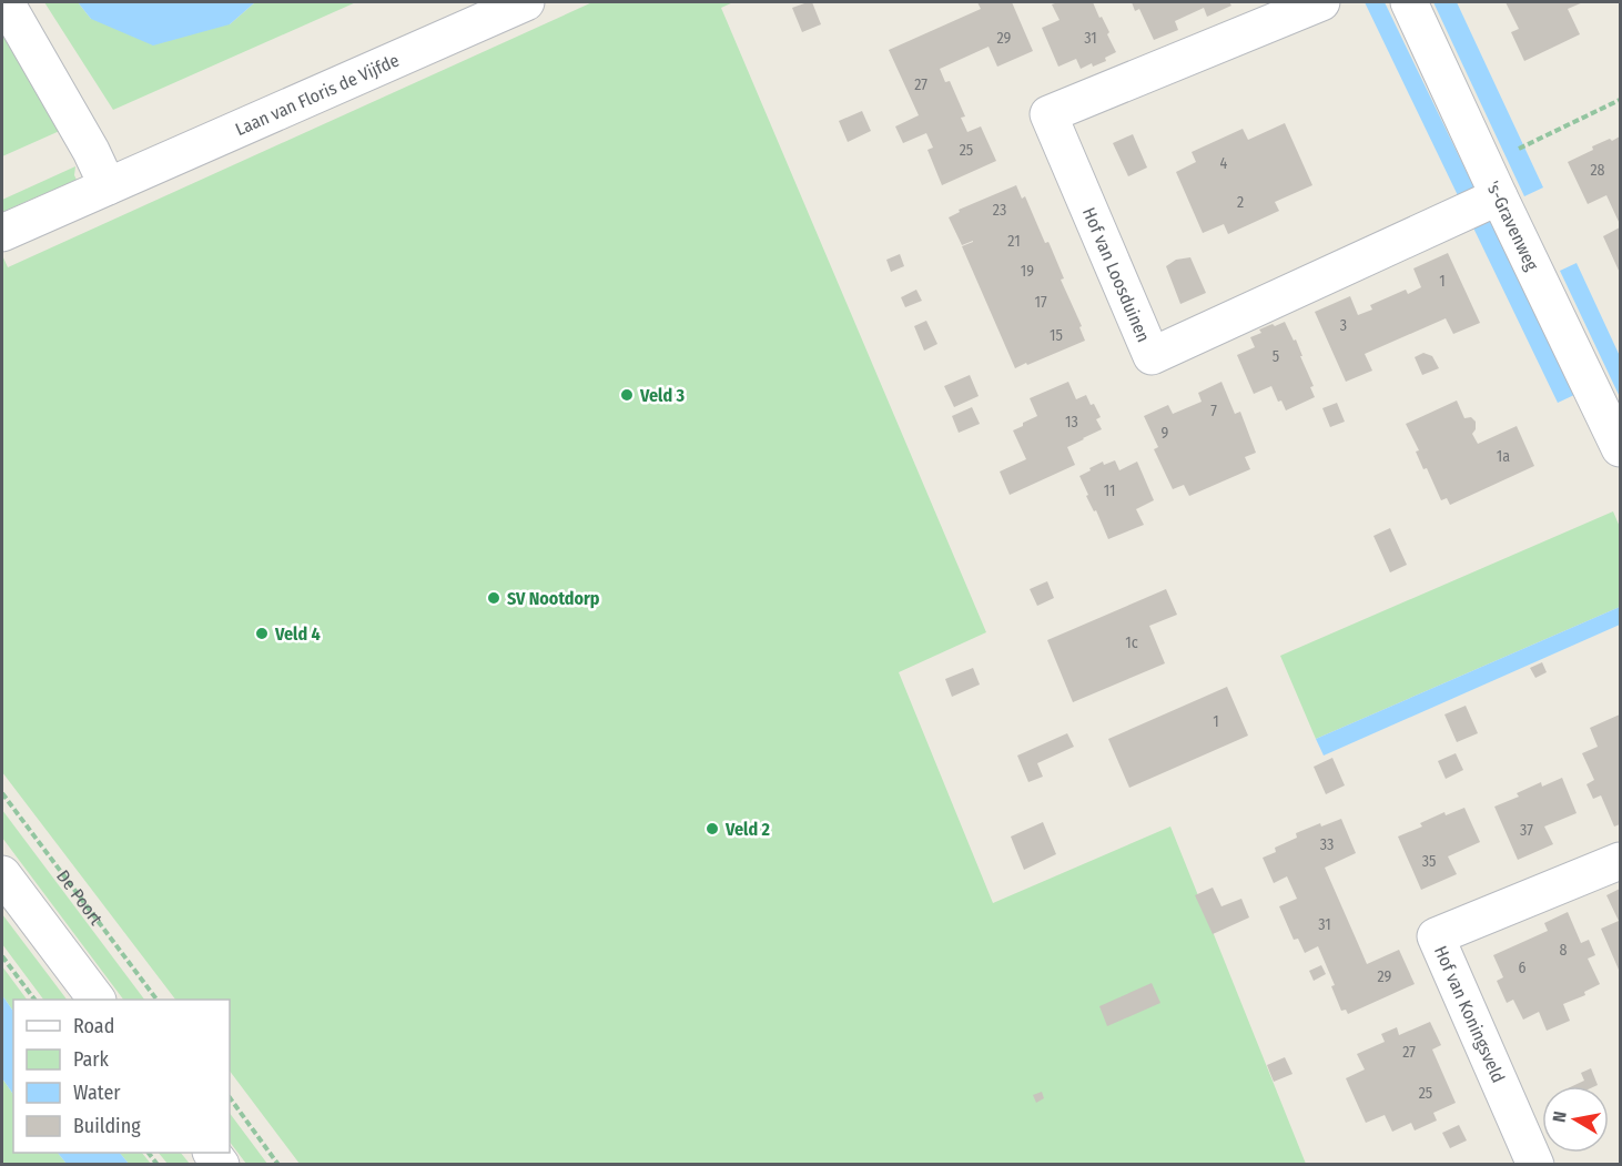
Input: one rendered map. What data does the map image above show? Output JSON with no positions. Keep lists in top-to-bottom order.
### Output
{
  "streets": {
    "street": [
      "Laan van Floris de Vijfde",
      "'s-Gravenweg",
      "Hof van Loosduinen",
      "Hof van Koningsveld"
    ],
    "path": ["De Poort"]
  },
  "crossings": [
    ["'s-Gravenweg", "Hof van Loosduinen"]
  ],
  "places": [
    "Veld 3",
    "SV Nootdorp",
    "Veld 4",
    "Veld 2"
  ],
  "house_numbers": [
    "29",
    "31",
    "27",
    "25",
    "4",
    "28",
    "2",
    "23",
    "21",
    "19",
    "1",
    "17",
    "3",
    "15",
    "5",
    "7",
    "13",
    "9",
    "1a",
    "11",
    "1c",
    "1",
    "37",
    "33",
    "35",
    "31",
    "8",
    "6",
    "29",
    "27",
    "25"
  ],
  "legend": [
    "Road",
    "Park",
    "Water",
    "Building"
  ],
  "north": "left"
}
